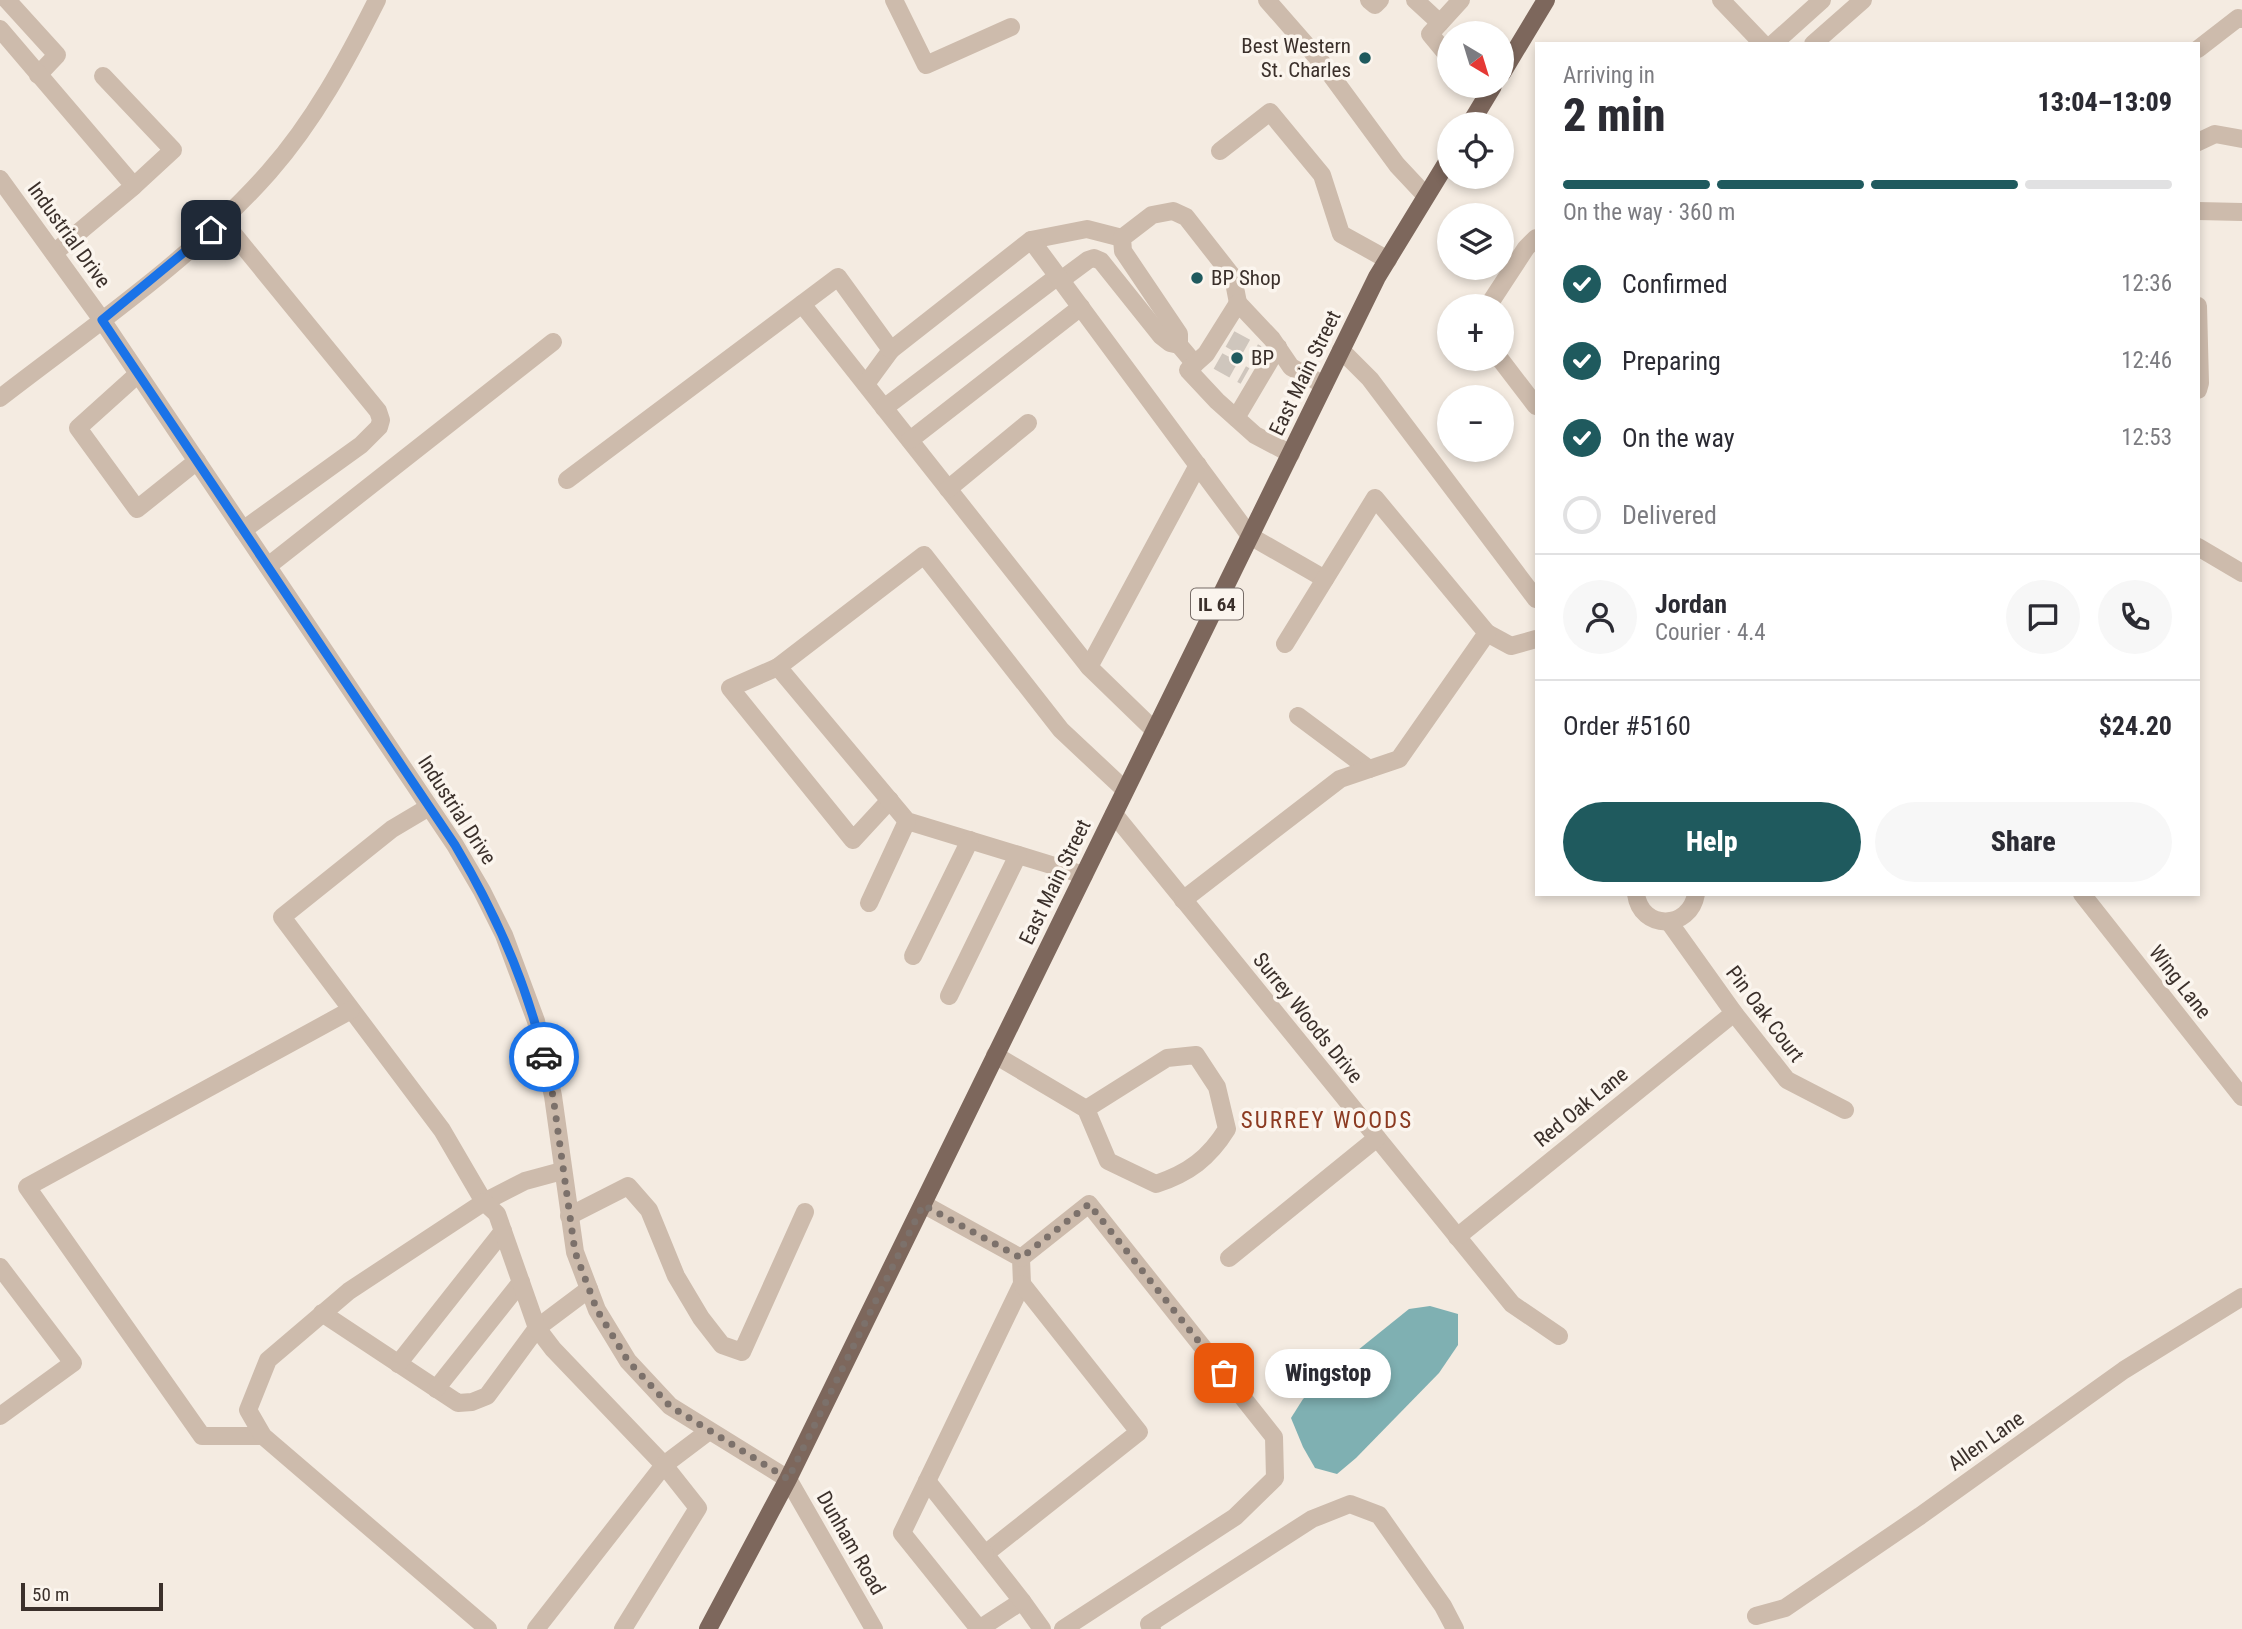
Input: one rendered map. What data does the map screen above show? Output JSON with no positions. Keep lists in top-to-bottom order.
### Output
{
  "streets": {
    "main road": ["East Main Street", "IL 64"],
    "street": [
      "Industrial Drive",
      "Wing Lane",
      "Pin Oak Court",
      "Surrey Woods Drive",
      "Red Oak Lane",
      "Allen Lane",
      "Dunham Road"
    ]
  },
  "crossings": [
    ["Industrial Drive", "East Main Street"],
    ["Industrial Drive", "Dunham Road"],
    ["East Main Street", "Surrey Woods Drive"],
    ["East Main Street", "Dunham Road"],
    ["Pin Oak Court", "Red Oak Lane"],
    ["Surrey Woods Drive", "Red Oak Lane"]
  ],
  "districts": ["SURREY WOODS"],
  "places": [
    "Best Western St. Charles",
    "BP Shop",
    "BP",
    "Wingstop"
  ],
  "scale_bar": "50 m",
  "north": "bottom right",
  "page": {
    "map_buttons": ["+", "−"],
    "heading": ["2 min", "Arriving in", "13:04–13:09"],
    "panel": [
      "Jordan",
      "Courier · 4.4",
      "Order #5160",
      "$24.20"
    ],
    "bar": "On the way · 360 m",
    "list": [
      ["Confirmed", "12:36"],
      ["Preparing", "12:46"],
      ["On the way", "12:53"],
      "Delivered"
    ],
    "buttons": ["Help", "Share"],
    "bubble": "Wingstop",
    "scale": "50 m"
  }
}
